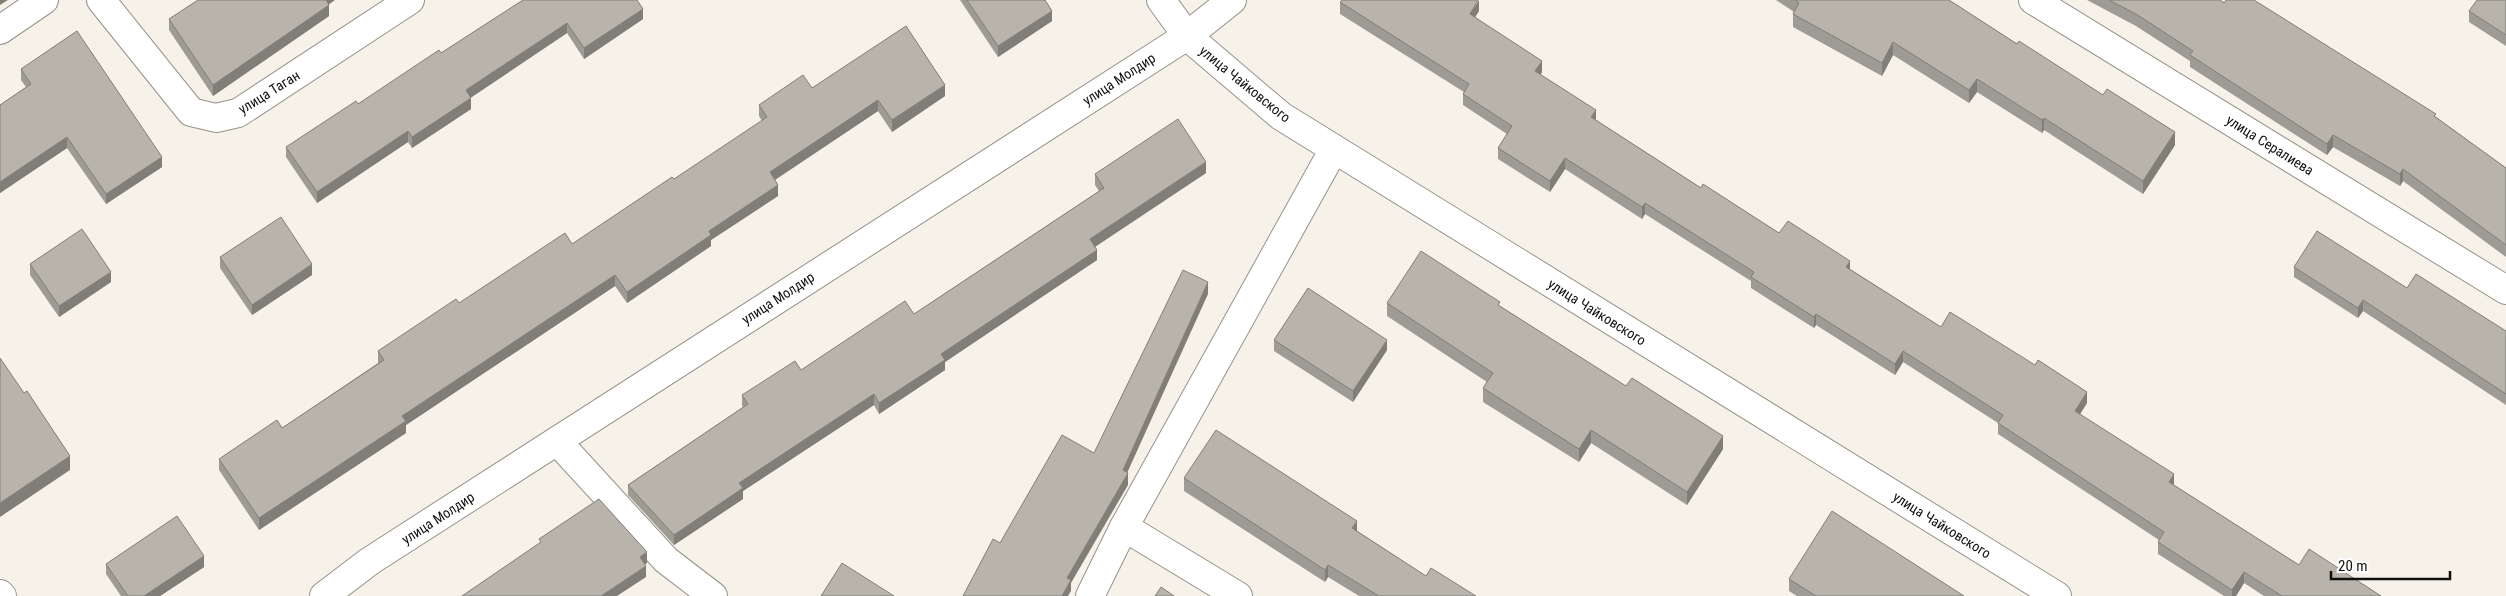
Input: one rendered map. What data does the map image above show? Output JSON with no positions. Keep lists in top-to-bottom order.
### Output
{
  "streets": {
    "street": [
      "улица Молдир",
      "улица Чайковского",
      "улица Таган",
      "улица Сералиева"
    ]
  },
  "crossings": [
    ["улица Молдир", "улица Чайковского"]
  ],
  "scale_bar": "20 m"
}
